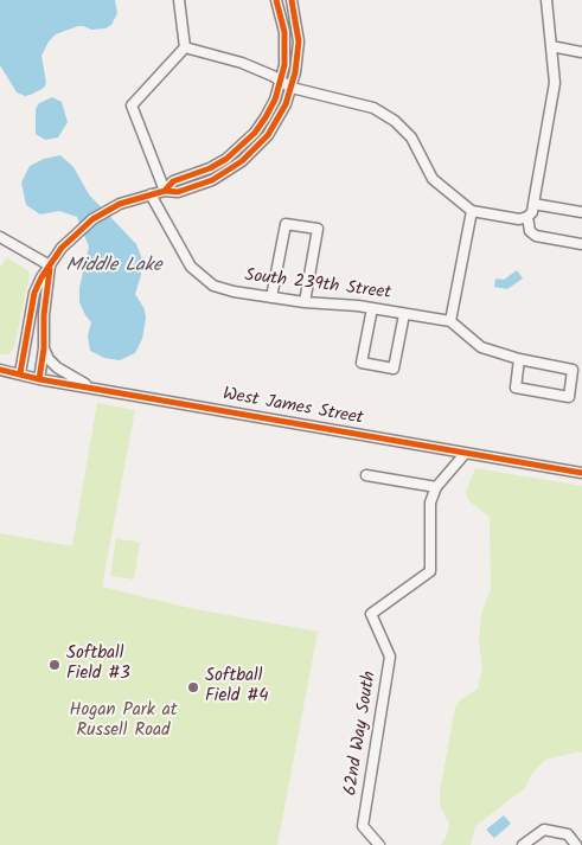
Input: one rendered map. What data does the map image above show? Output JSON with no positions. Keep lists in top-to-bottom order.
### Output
{
  "streets": {
    "street": ["South 239th Street", "West James Street", "62nd Way South"]
  },
  "crossings": [
    ["West James Street", "62nd Way South"]
  ],
  "water": ["Middle Lake"],
  "parks": ["Hogan Park at Russell Road"],
  "places": ["Softball Field #3", "Softball Field #4"]
}
